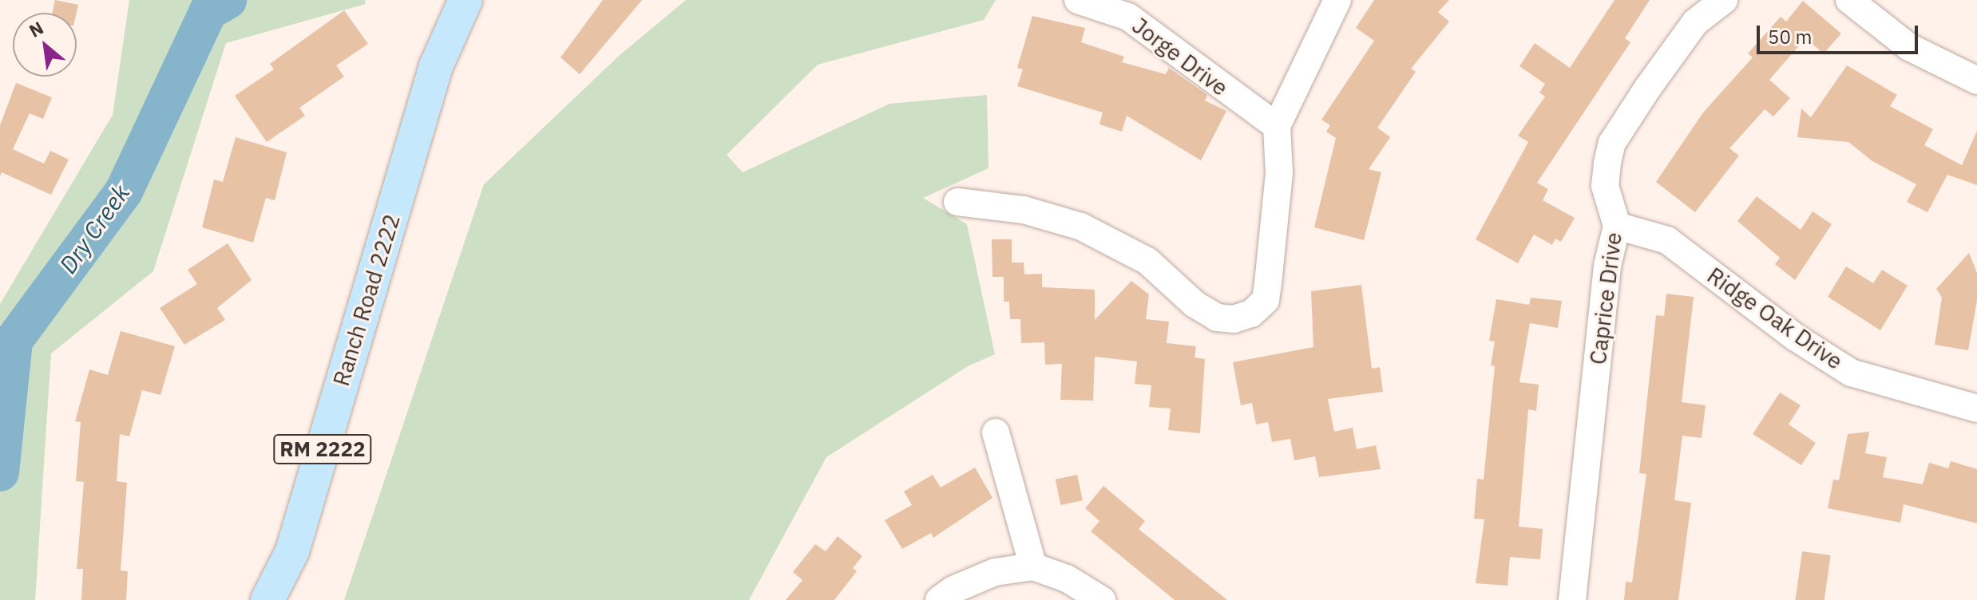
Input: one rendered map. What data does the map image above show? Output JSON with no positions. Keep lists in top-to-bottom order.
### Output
{
  "streets": {
    "main road": ["Ranch Road 2222", "RM 2222"],
    "street": ["Jorge Drive", "Caprice Drive", "Ridge Oak Drive"]
  },
  "crossings": [
    ["Caprice Drive", "Ridge Oak Drive"]
  ],
  "water": ["Dry Creek"],
  "scale_bar": "50 m",
  "north": "top left"
}
